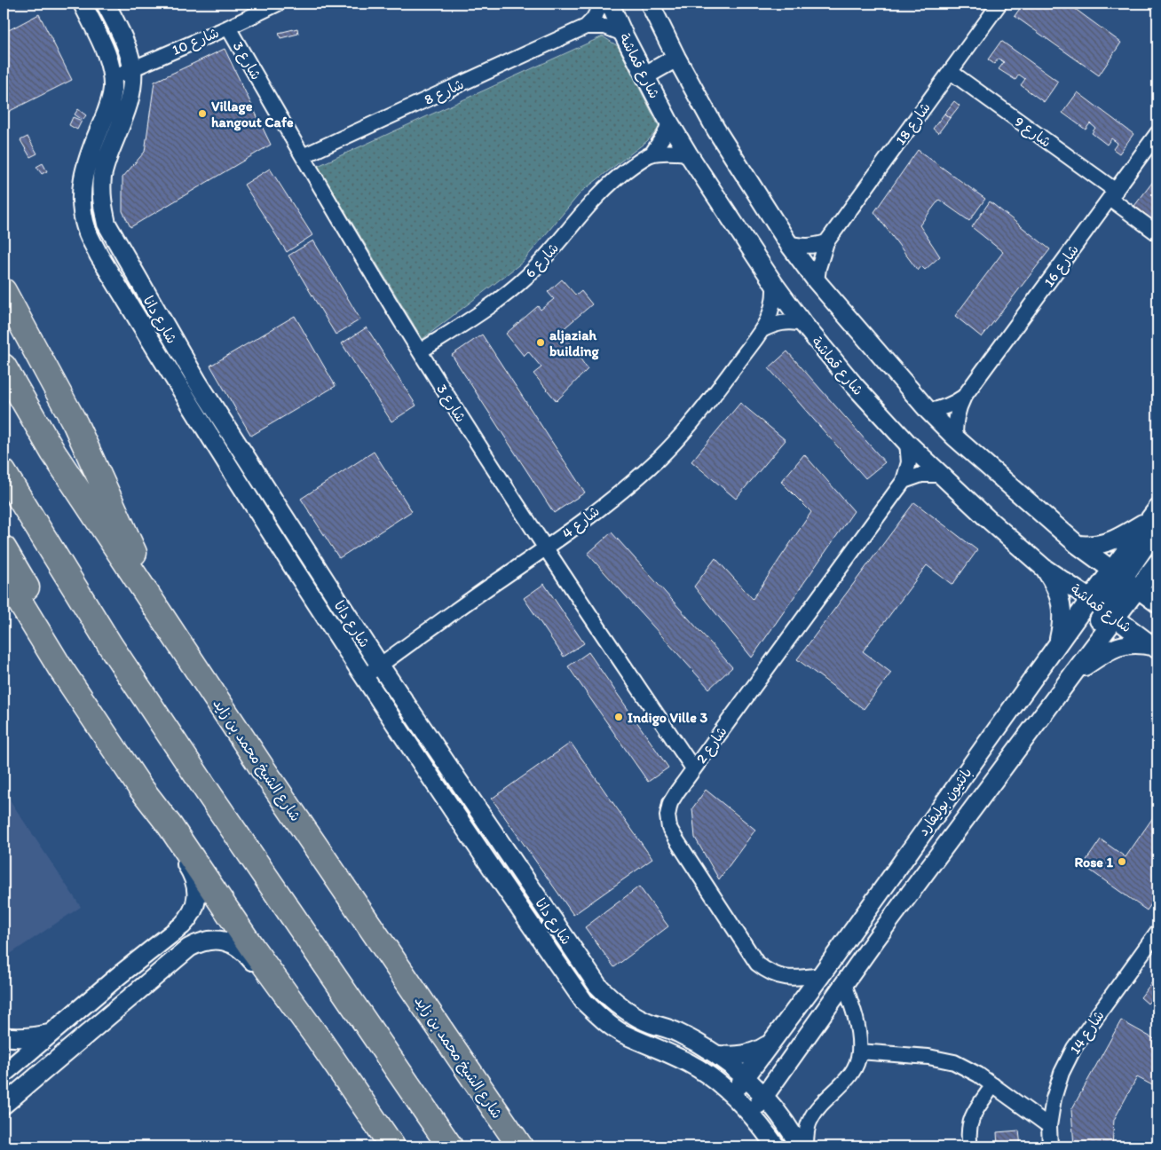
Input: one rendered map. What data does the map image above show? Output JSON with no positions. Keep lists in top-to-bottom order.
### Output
{
  "streets": {
    "highway": ["شارع الشيخ محمد بن زايد"],
    "street": [
      "شارع 10",
      "شارع 3",
      "شارع قماشة",
      "شارع 8",
      "شارع 18",
      "شارع 9",
      "شارع 6",
      "شارع 16",
      "شارع دانا",
      "شارع 4",
      "شارع 2",
      "بانثيون بوليفارد",
      "شارع 14"
    ]
  },
  "crossings": [
    ["شارع 10", "شارع 3"],
    ["شارع 10", "شارع دانا"],
    ["شارع 3", "شارع 8"],
    ["شارع 3", "شارع 6"],
    ["شارع 3", "شارع 4"],
    ["شارع 3", "شارع 2"],
    ["شارع قماشة", "شارع 8"],
    ["شارع قماشة", "شارع 6"],
    ["شارع قماشة", "شارع 4"],
    ["شارع قماشة", "شارع 2"],
    ["شارع قماشة", "بانثيون بوليفارد"],
    ["شارع 18", "شارع 9"],
    ["شارع 9", "شارع 16"],
    ["شارع دانا", "شارع 4"],
    ["شارع دانا", "بانثيون بوليفارد"],
    ["شارع 2", "بانثيون بوليفارد"]
  ],
  "places": [
    "Village hangout Cafe",
    "aljaziah building",
    "Indigo Ville 3",
    "Rose 1"
  ]
}
